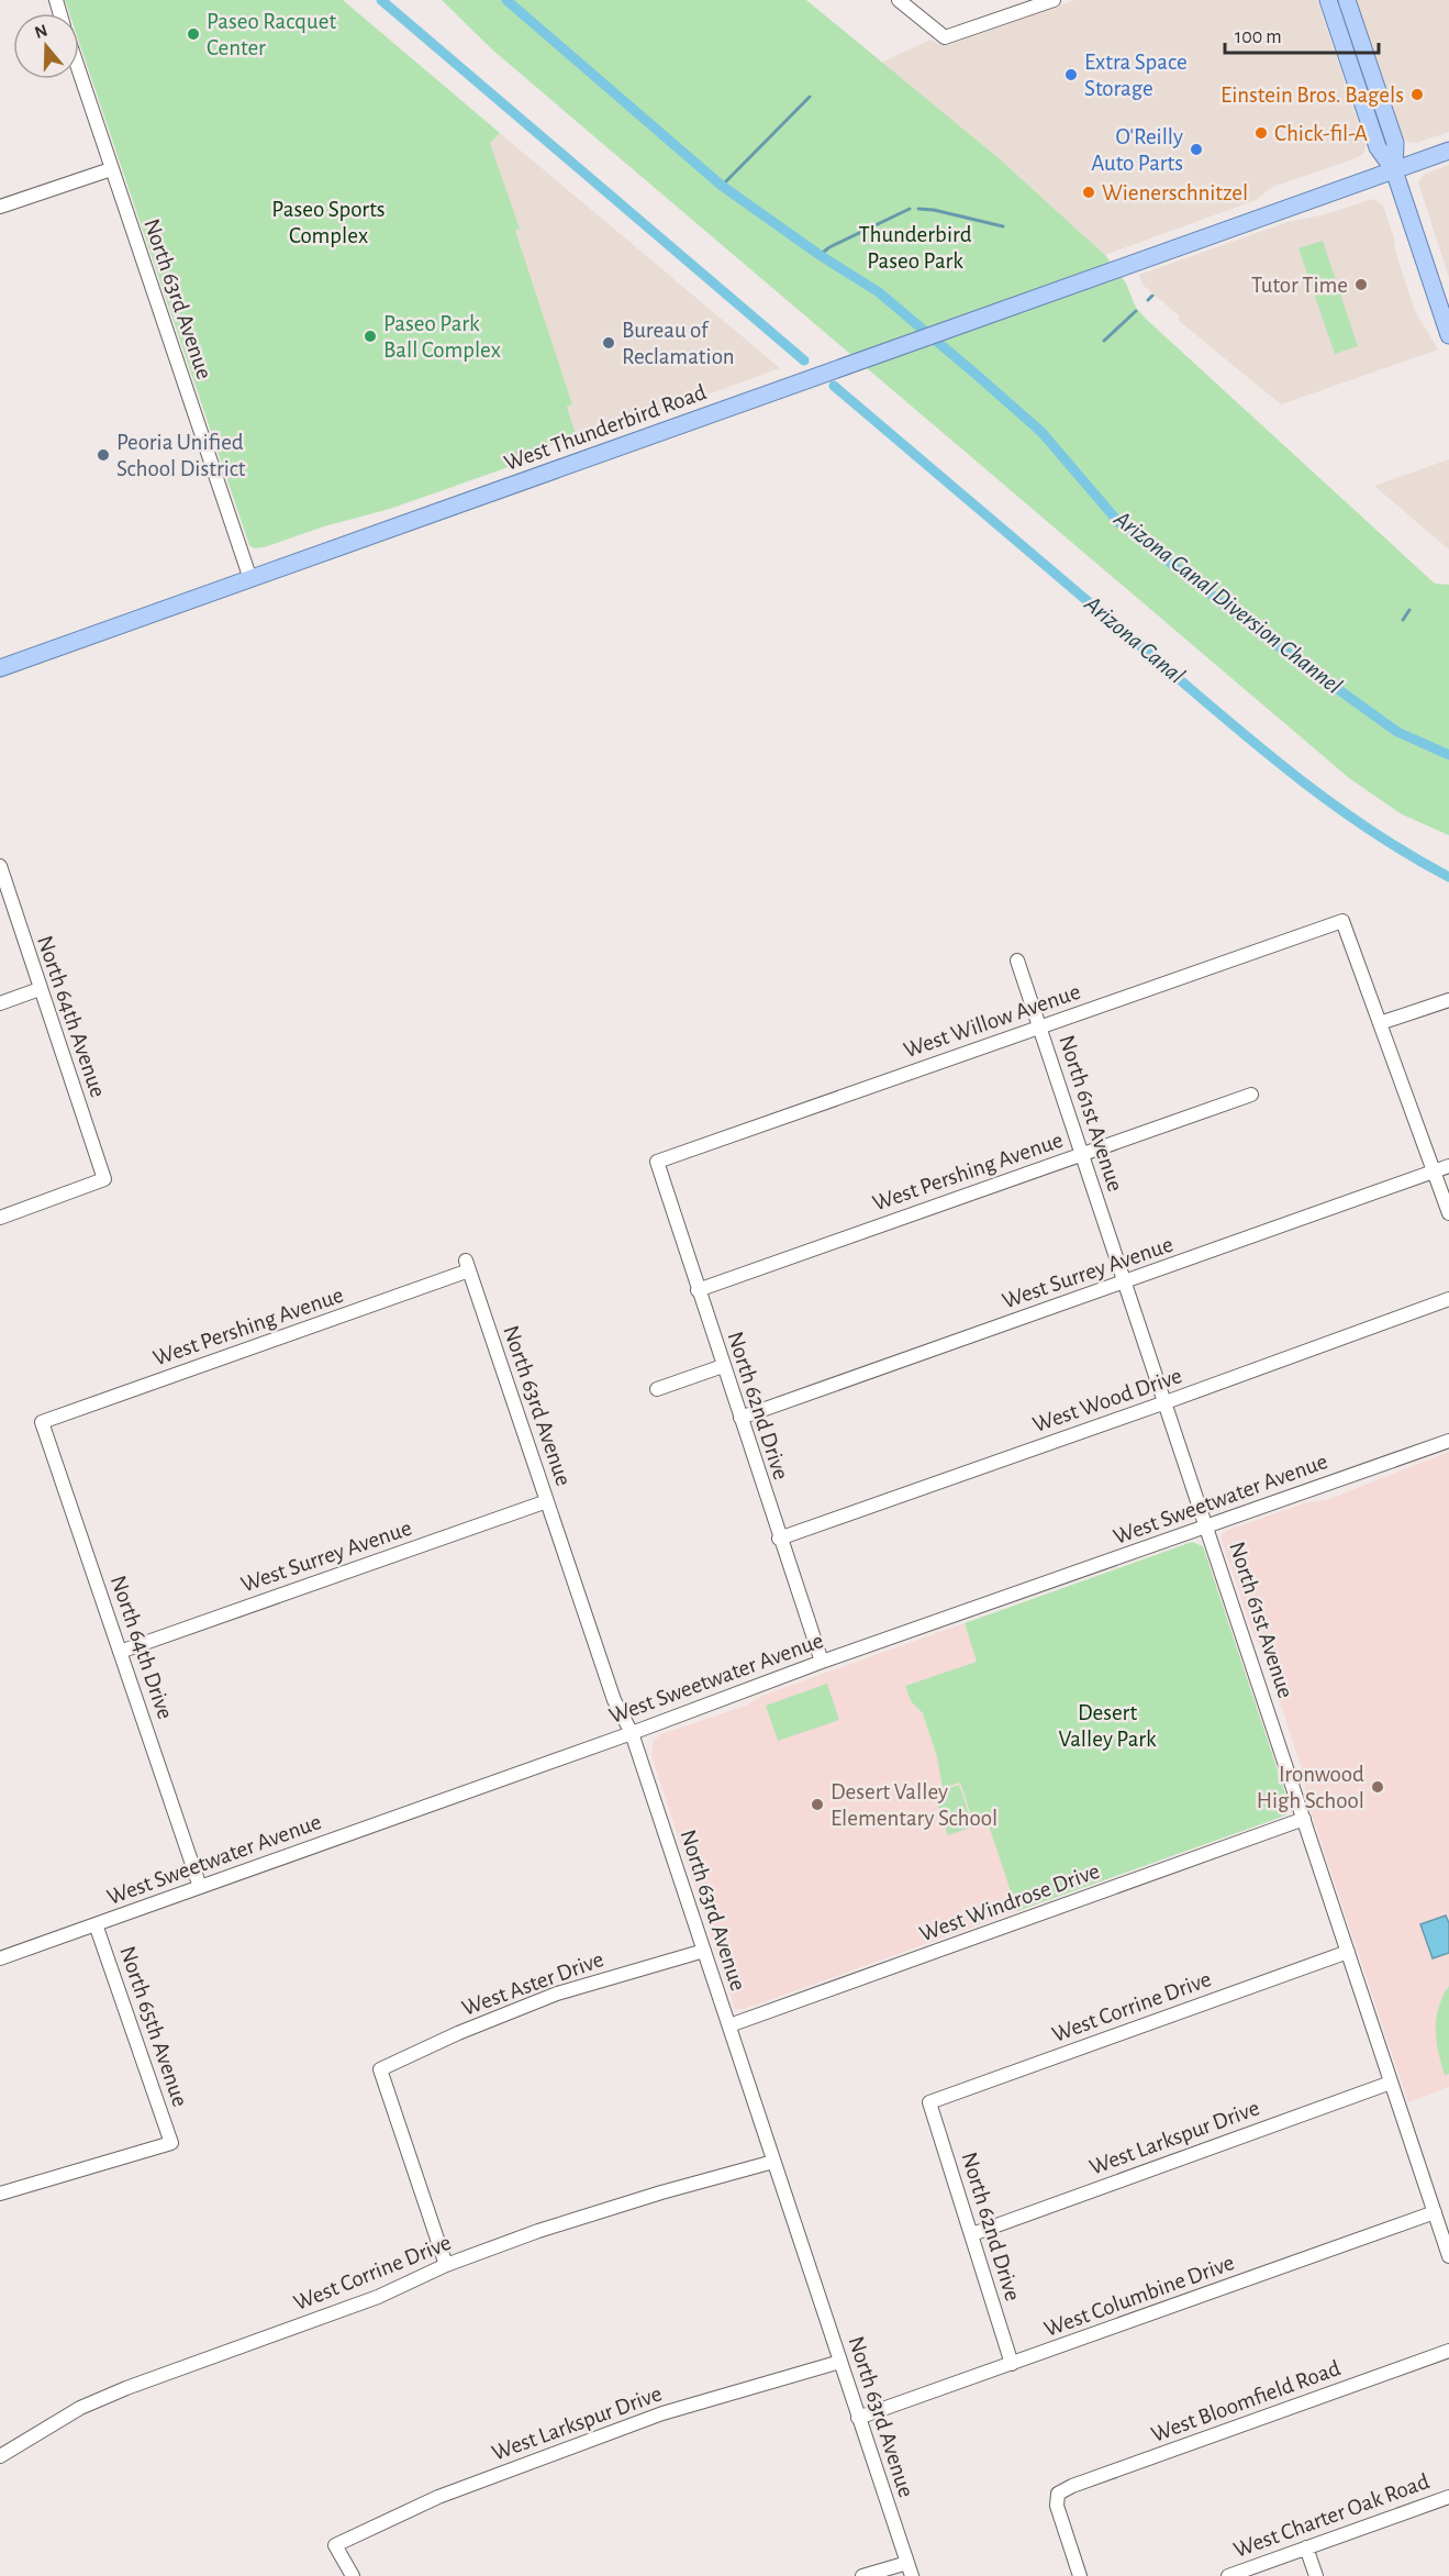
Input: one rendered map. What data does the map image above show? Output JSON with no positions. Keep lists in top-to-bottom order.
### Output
{
  "streets": {
    "main road": ["West Thunderbird Road"],
    "street": [
      "North 63rd Avenue",
      "North 64th Avenue",
      "West Willow Avenue",
      "North 61st Avenue",
      "West Pershing Avenue",
      "West Surrey Avenue",
      "West Wood Drive",
      "North 62nd Drive",
      "West Sweetwater Avenue",
      "North 64th Drive",
      "West Windrose Drive",
      "West Aster Drive",
      "West Corrine Drive",
      "North 65th Avenue",
      "West Larkspur Drive",
      "West Columbine Drive",
      "West Bloomfield Road",
      "West Charter Oak Road"
    ]
  },
  "crossings": [
    ["North 63rd Avenue", "West Thunderbird Road"],
    ["North 63rd Avenue", "West Pershing Avenue"],
    ["North 63rd Avenue", "West Surrey Avenue"],
    ["North 63rd Avenue", "West Sweetwater Avenue"],
    ["North 63rd Avenue", "West Windrose Drive"],
    ["North 63rd Avenue", "West Aster Drive"],
    ["North 63rd Avenue", "West Corrine Drive"],
    ["North 63rd Avenue", "West Larkspur Drive"],
    ["North 63rd Avenue", "West Columbine Drive"],
    ["West Willow Avenue", "North 61st Avenue"],
    ["West Willow Avenue", "North 62nd Drive"],
    ["North 61st Avenue", "West Pershing Avenue"],
    ["North 61st Avenue", "West Surrey Avenue"],
    ["North 61st Avenue", "West Wood Drive"],
    ["North 61st Avenue", "West Sweetwater Avenue"],
    ["North 61st Avenue", "West Windrose Drive"],
    ["North 61st Avenue", "West Corrine Drive"],
    ["North 61st Avenue", "West Larkspur Drive"],
    ["North 61st Avenue", "West Columbine Drive"],
    ["West Pershing Avenue", "North 62nd Drive"],
    ["West Pershing Avenue", "North 64th Drive"],
    ["West Surrey Avenue", "North 62nd Drive"],
    ["West Surrey Avenue", "North 64th Drive"],
    ["West Wood Drive", "North 62nd Drive"],
    ["North 62nd Drive", "West Sweetwater Avenue"],
    ["North 62nd Drive", "West Corrine Drive"],
    ["North 62nd Drive", "West Larkspur Drive"],
    ["North 62nd Drive", "West Columbine Drive"],
    ["West Sweetwater Avenue", "North 64th Drive"],
    ["West Sweetwater Avenue", "North 65th Avenue"],
    ["West Aster Drive", "West Corrine Drive"]
  ],
  "water": ["Arizona Canal Diversion Channel", "Arizona Canal"],
  "parks": ["Paseo Sports Complex", "Thunderbird Paseo Park", "Desert Valley Park"],
  "places": [
    "Paseo Racquet Center",
    "Extra Space Storage",
    "Einstein Bros. Bagels",
    "Chick-fil-A",
    "O'Reilly Auto Parts",
    "Wienerschnitzel",
    "Tutor Time",
    "Paseo Park Ball Complex",
    "Bureau of Reclamation",
    "Peoria Unified School District",
    "Ironwood High School",
    "Desert Valley Elementary School"
  ],
  "scale_bar": "100 m",
  "north": "top"
}
